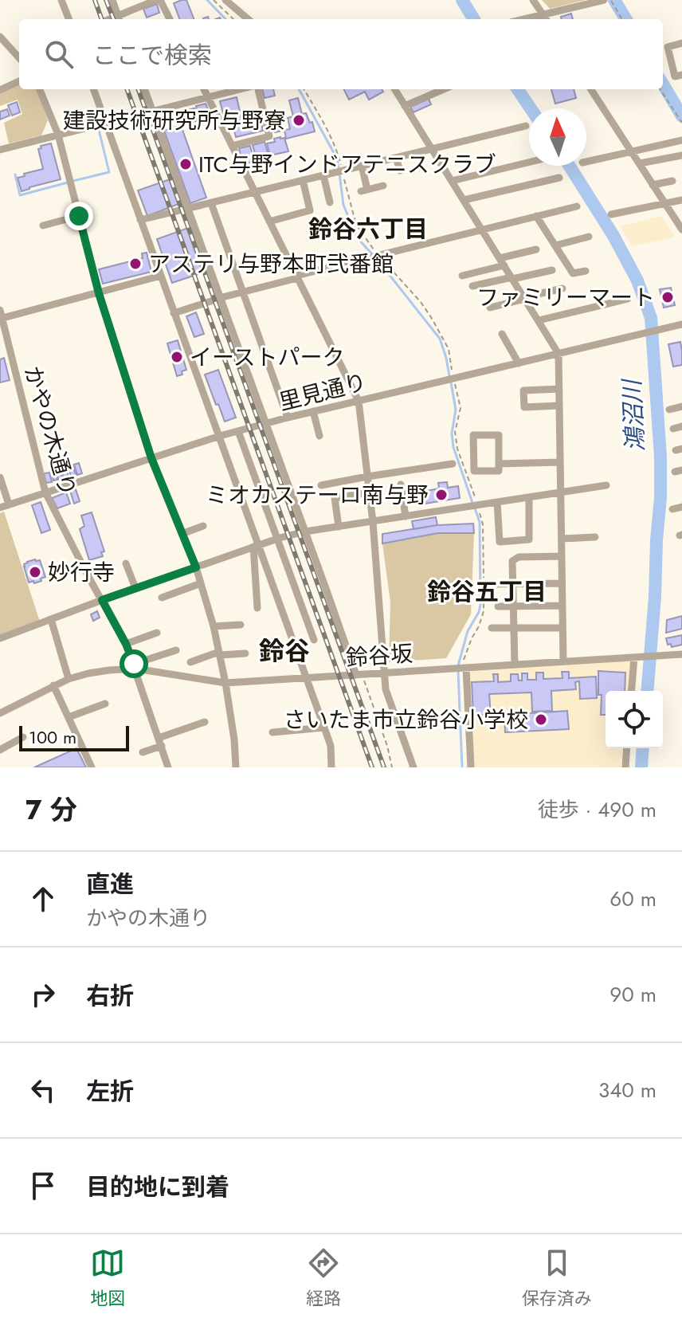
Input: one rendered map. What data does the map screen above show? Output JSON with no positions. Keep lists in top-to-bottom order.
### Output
{
  "streets": {
    "street": ["里見通り", "かやの木通り", "鈴谷坂"]
  },
  "crossings": [
    ["里見通り", "かやの木通り"],
    ["かやの木通り", "鈴谷坂"]
  ],
  "districts": ["鈴谷六丁目", "鈴谷五丁目", "鈴谷"],
  "water": ["鴻沼川"],
  "places": [
    "建設技術研究所与野寮",
    "ITC与野インドアテニスクラブ",
    "アステリ与野本町弐番館",
    "ファミリーマート",
    "イーストパーク",
    "ミオカステーロ南与野",
    "妙行寺",
    "さいたま市立鈴谷小学校"
  ],
  "scale_bar": "100 m",
  "north": "top",
  "page": {
    "search": "ここで検索",
    "scale": "100 m",
    "heading": ["7 分", "徒歩 · 490 m"],
    "list": [
      ["直進", "かやの木通り", "60 m"],
      ["右折", "90 m"],
      ["左折", "340 m"],
      "目的地に到着"
    ],
    "nav": ["地図", "経路", "保存済み"]
  }
}
